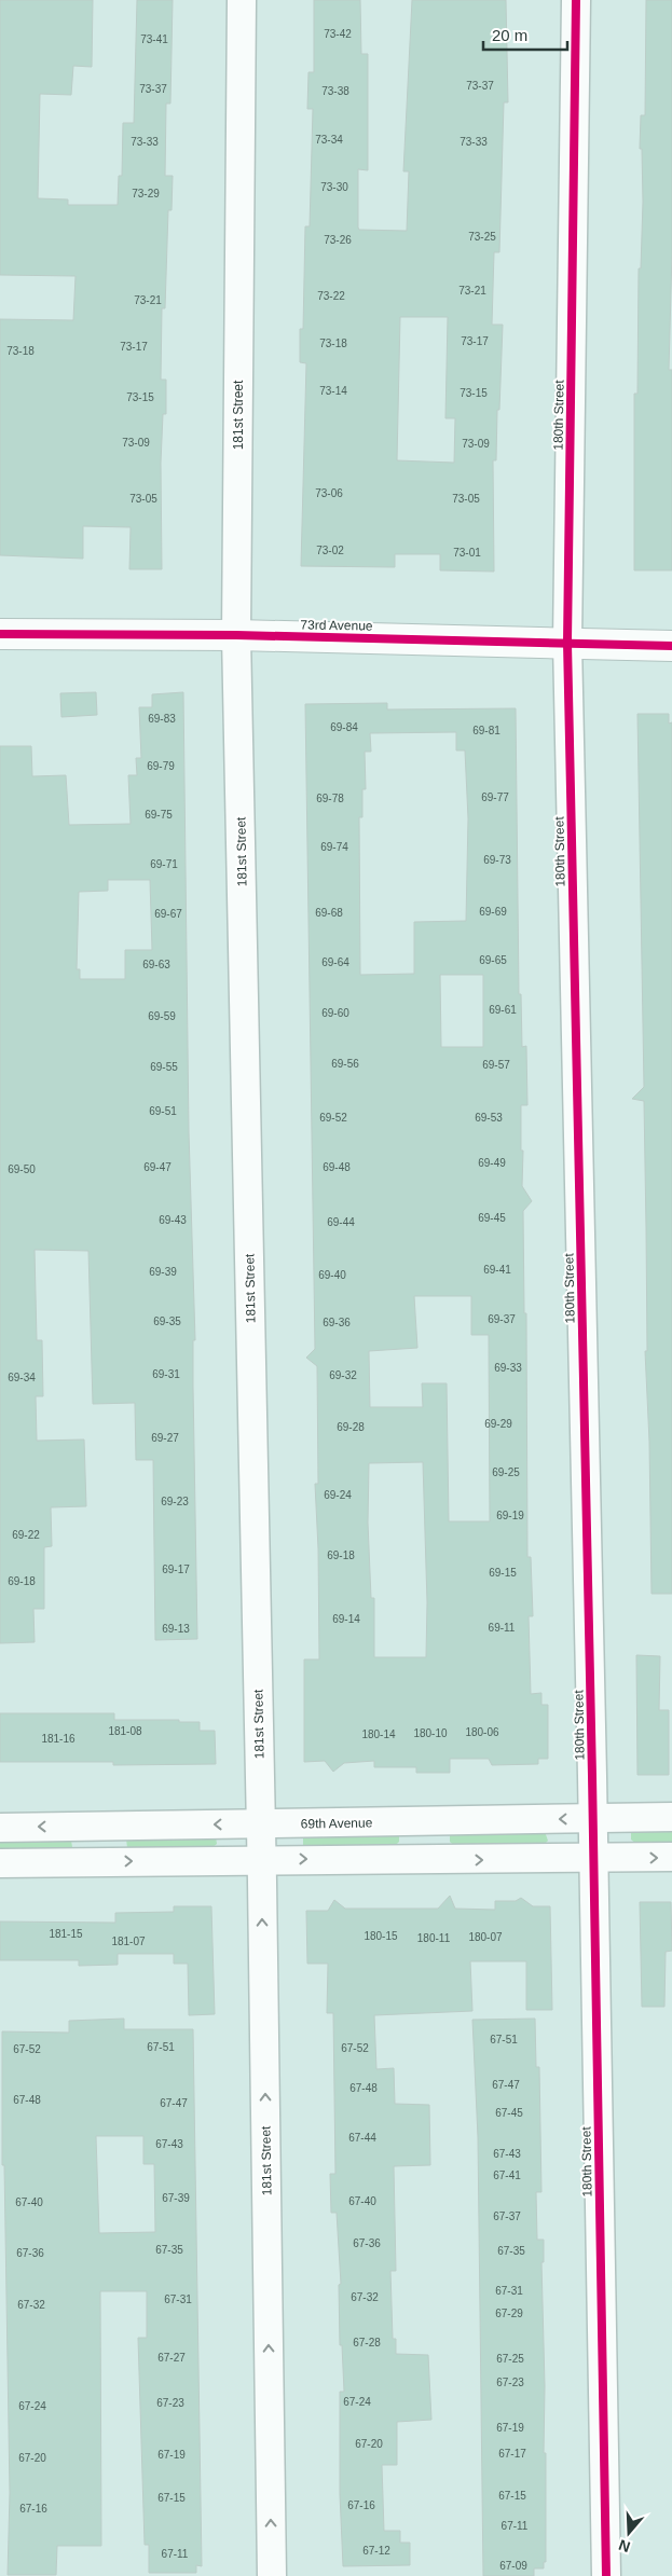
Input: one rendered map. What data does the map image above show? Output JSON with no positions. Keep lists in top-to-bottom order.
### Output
{
  "streets": {
    "street": [
      "181st Street",
      "180th Street",
      "73rd Avenue",
      "69th Avenue"
    ]
  },
  "crossings": [
    ["181st Street", "73rd Avenue"],
    ["181st Street", "69th Avenue"],
    ["180th Street", "73rd Avenue"],
    ["180th Street", "69th Avenue"]
  ],
  "house_numbers": [
    "73-42",
    "73-41",
    "73-37",
    "73-37",
    "73-38",
    "73-34",
    "73-33",
    "73-33",
    "73-30",
    "73-29",
    "73-25",
    "73-26",
    "73-21",
    "73-22",
    "73-21",
    "73-17",
    "73-18",
    "73-17",
    "73-18",
    "73-14",
    "73-15",
    "73-15",
    "73-09",
    "73-09",
    "73-06",
    "73-05",
    "73-05",
    "73-02",
    "73-01",
    "69-83",
    "69-84",
    "69-81",
    "69-79",
    "69-77",
    "69-78",
    "69-75",
    "69-74",
    "69-73",
    "69-71",
    "69-69",
    "69-68",
    "69-67",
    "69-65",
    "69-64",
    "69-63",
    "69-61",
    "69-60",
    "69-59",
    "69-56",
    "69-57",
    "69-55",
    "69-51",
    "69-52",
    "69-53",
    "69-49",
    "69-47",
    "69-48",
    "69-50",
    "69-45",
    "69-43",
    "69-44",
    "69-41",
    "69-39",
    "69-40",
    "69-37",
    "69-35",
    "69-36",
    "69-33",
    "69-31",
    "69-32",
    "69-34",
    "69-29",
    "69-28",
    "69-27",
    "69-25",
    "69-24",
    "69-23",
    "69-19",
    "69-22",
    "69-18",
    "69-17",
    "69-15",
    "69-18",
    "69-14",
    "69-11",
    "69-13",
    "181-08",
    "180-06",
    "180-10",
    "180-14",
    "181-16",
    "181-15",
    "180-15",
    "180-07",
    "180-11",
    "181-07",
    "67-51",
    "67-51",
    "67-52",
    "67-52",
    "67-47",
    "67-48",
    "67-48",
    "67-47",
    "67-45",
    "67-44",
    "67-43",
    "67-43",
    "67-41",
    "67-39",
    "67-40",
    "67-40",
    "67-37",
    "67-36",
    "67-35",
    "67-35",
    "67-36",
    "67-31",
    "67-32",
    "67-31",
    "67-32",
    "67-29",
    "67-28",
    "67-27",
    "67-25",
    "67-23",
    "67-24",
    "67-23",
    "67-24",
    "67-19",
    "67-20",
    "67-17",
    "67-19",
    "67-20",
    "67-15",
    "67-15",
    "67-16",
    "67-16",
    "67-11",
    "67-12",
    "67-11",
    "67-09"
  ],
  "scale_bar": "20 m",
  "north": "bottom"
}
